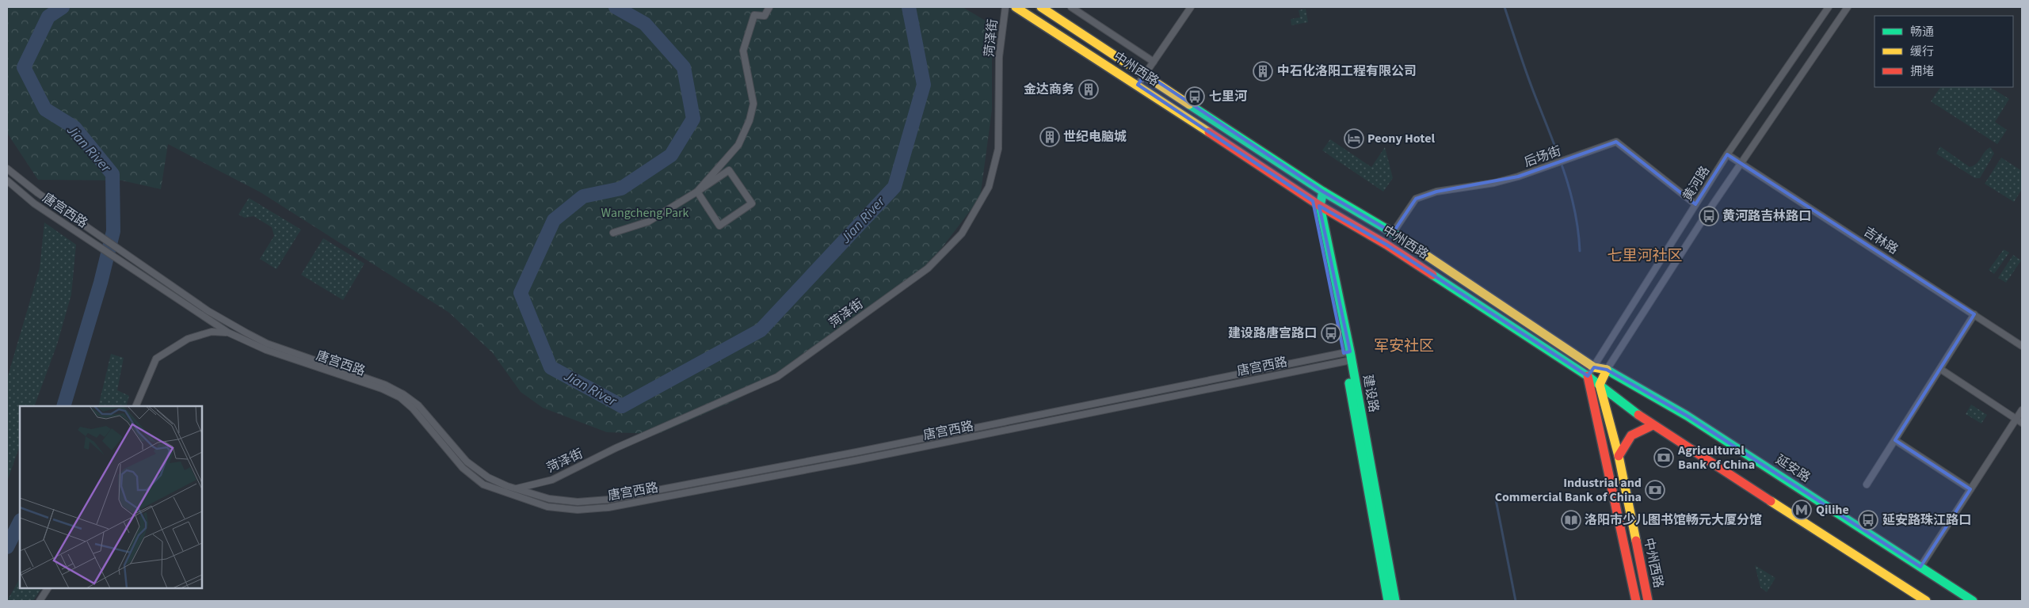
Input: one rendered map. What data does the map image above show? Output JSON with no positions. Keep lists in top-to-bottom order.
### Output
{
  "streets": {
    "main road": ["中州西路", "建设路", "延安路"],
    "street": [
      "菏泽街",
      "后场街",
      "黄河路",
      "唐宫西路",
      "吉林路"
    ]
  },
  "crossings": [
    ["菏泽街", "唐宫西路"],
    ["中州西路", "后场街"],
    ["中州西路", "黄河路"],
    ["中州西路", "建设路"],
    ["中州西路", "延安路"],
    ["后场街", "黄河路"],
    ["黄河路", "吉林路"],
    ["黄河路", "延安路"],
    ["唐宫西路", "建设路"]
  ],
  "districts": ["七里河社区", "军安社区"],
  "water": ["Jian River"],
  "parks": ["Wangcheng Park"],
  "places": {
    "building": ["中石化洛阳工程有限公司", "金达商务", "世纪电脑城"],
    "bus stop": [
      "七里河",
      "黄河路吉林路口",
      "建设路唐宫路口",
      "延安路珠江路口"
    ],
    "hotel": ["Peony Hotel"],
    "bank": ["Agricultural Bank of China", "Industrial and Commercial Bank of China"],
    "metro station": ["Qilihe"],
    "library": ["洛阳市少儿图书馆畅元大厦分馆"]
  },
  "legend": ["畅通", "缓行", "拥堵"]
}
